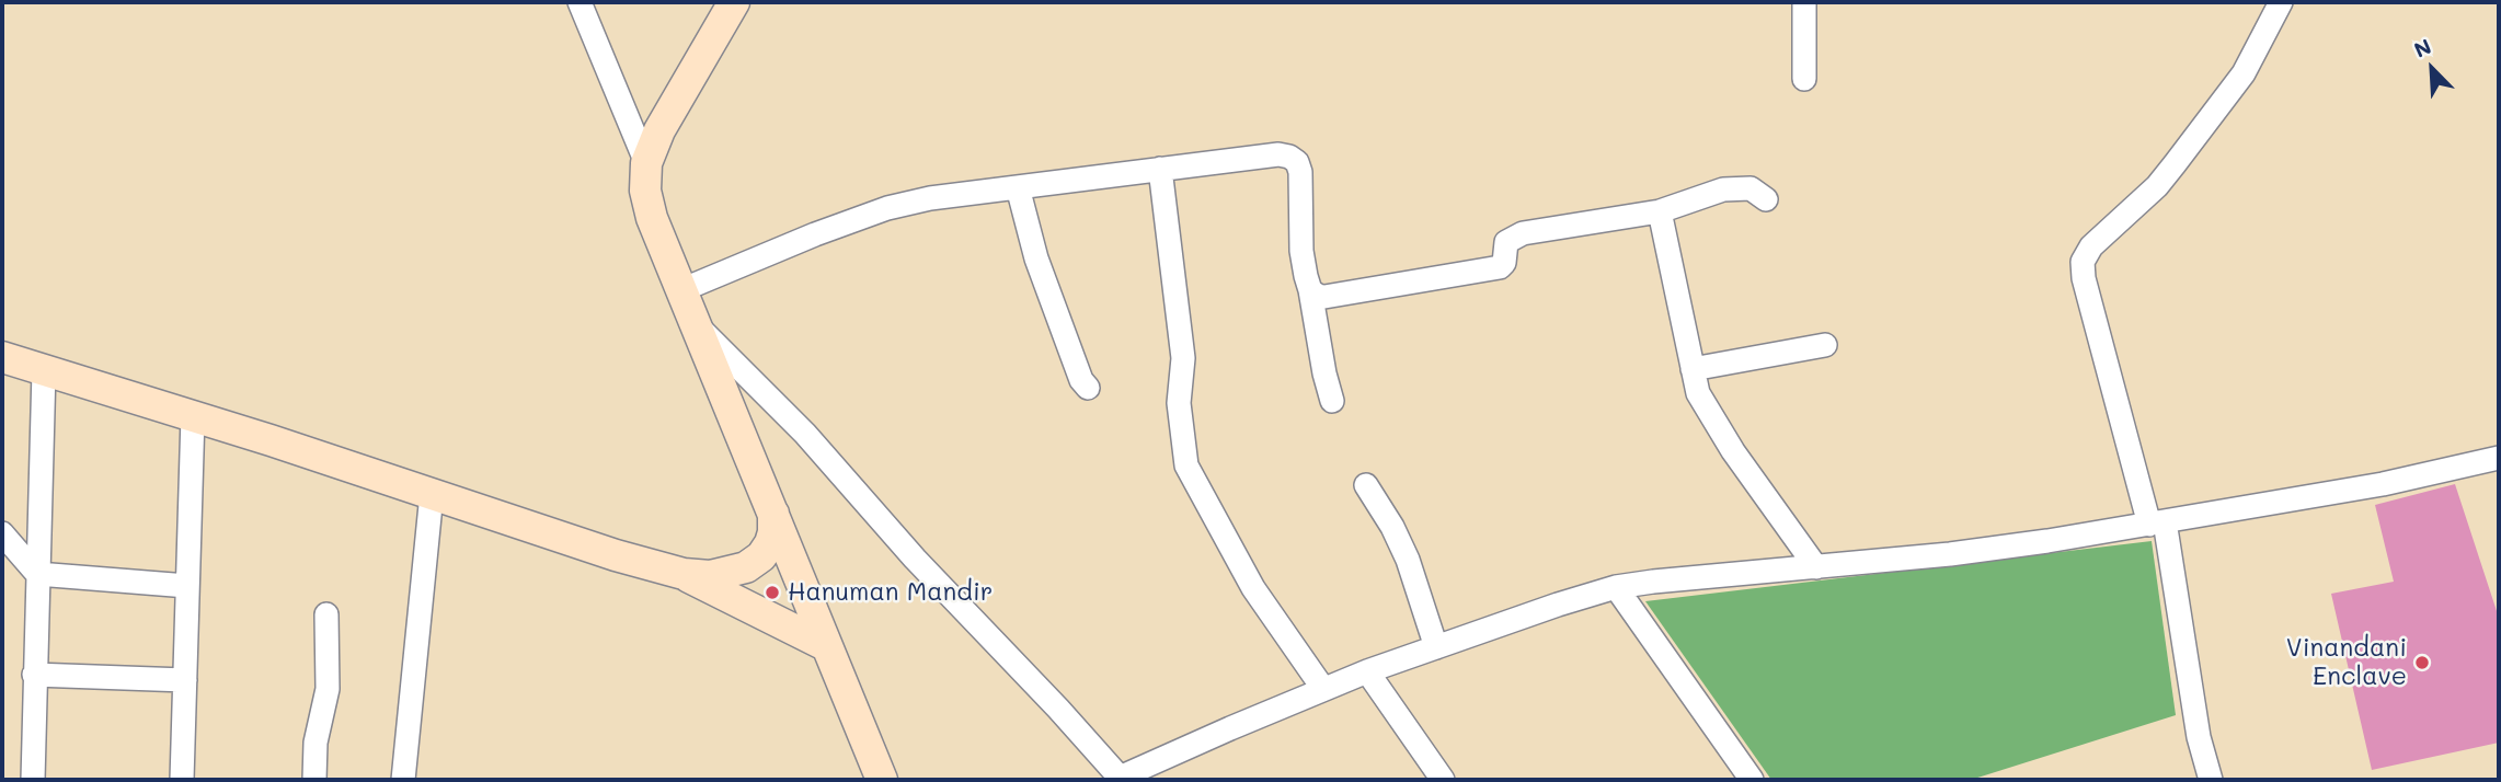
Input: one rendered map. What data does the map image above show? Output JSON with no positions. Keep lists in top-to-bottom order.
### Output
{
  "places": ["Hanuman Mandir", "Vinandani Enclave"],
  "north": "top left"
}
